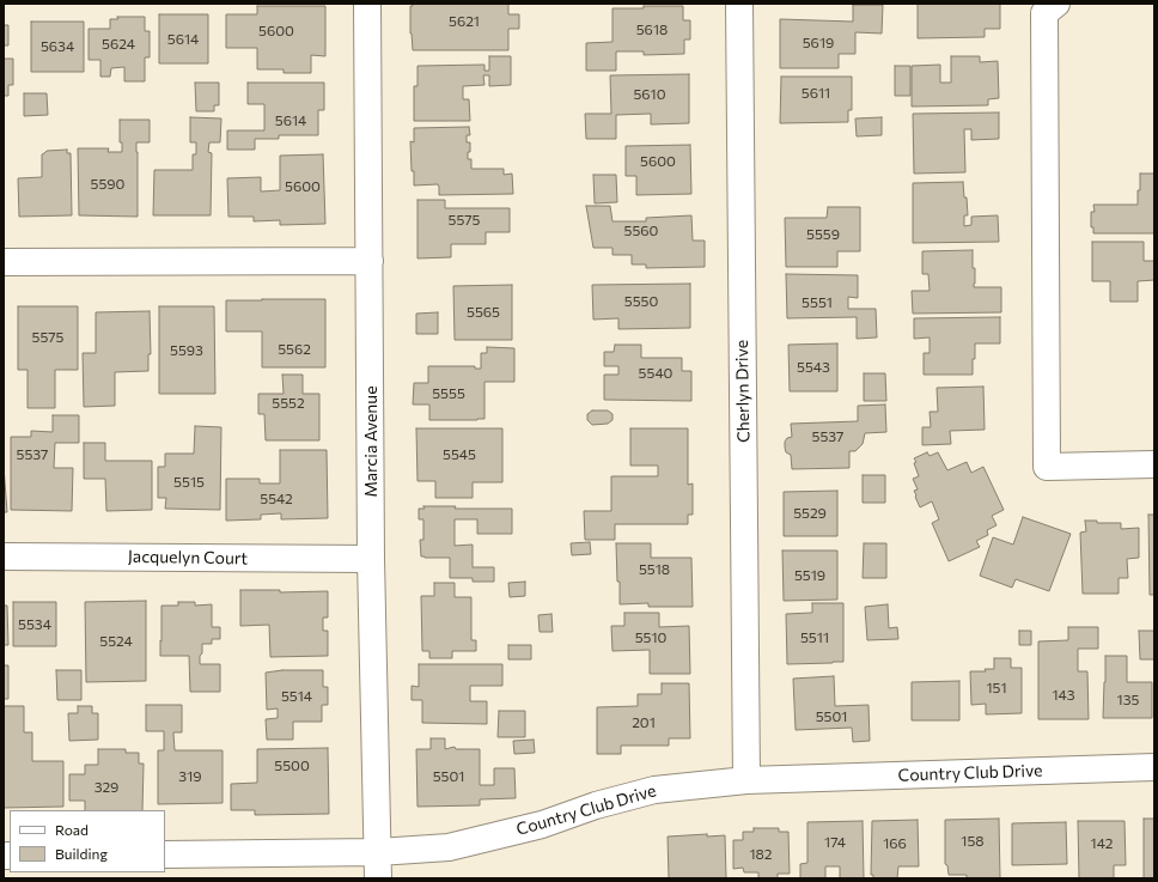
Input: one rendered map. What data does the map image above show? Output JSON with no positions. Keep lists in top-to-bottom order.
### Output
{
  "streets": {
    "street": [
      "Cherlyn Drive",
      "Marcia Avenue",
      "Jacquelyn Court",
      "Country Club Drive"
    ]
  },
  "crossings": [
    ["Cherlyn Drive", "Country Club Drive"],
    ["Marcia Avenue", "Jacquelyn Court"],
    ["Marcia Avenue", "Country Club Drive"]
  ],
  "house_numbers": [
    "5621",
    "5618",
    "5600",
    "5614",
    "5619",
    "5624",
    "5634",
    "5611",
    "5610",
    "5614",
    "5600",
    "5590",
    "5600",
    "5575",
    "5560",
    "5559",
    "5550",
    "5551",
    "5565",
    "5575",
    "5562",
    "5593",
    "5543",
    "5540",
    "5555",
    "5552",
    "5537",
    "5537",
    "5545",
    "5515",
    "5542",
    "5529",
    "5518",
    "5519",
    "5534",
    "5510",
    "5511",
    "5524",
    "151",
    "143",
    "5514",
    "135",
    "5501",
    "201",
    "5500",
    "319",
    "5501",
    "329",
    "158",
    "174",
    "166",
    "142",
    "182"
  ],
  "legend": ["Road", "Building"]
}
